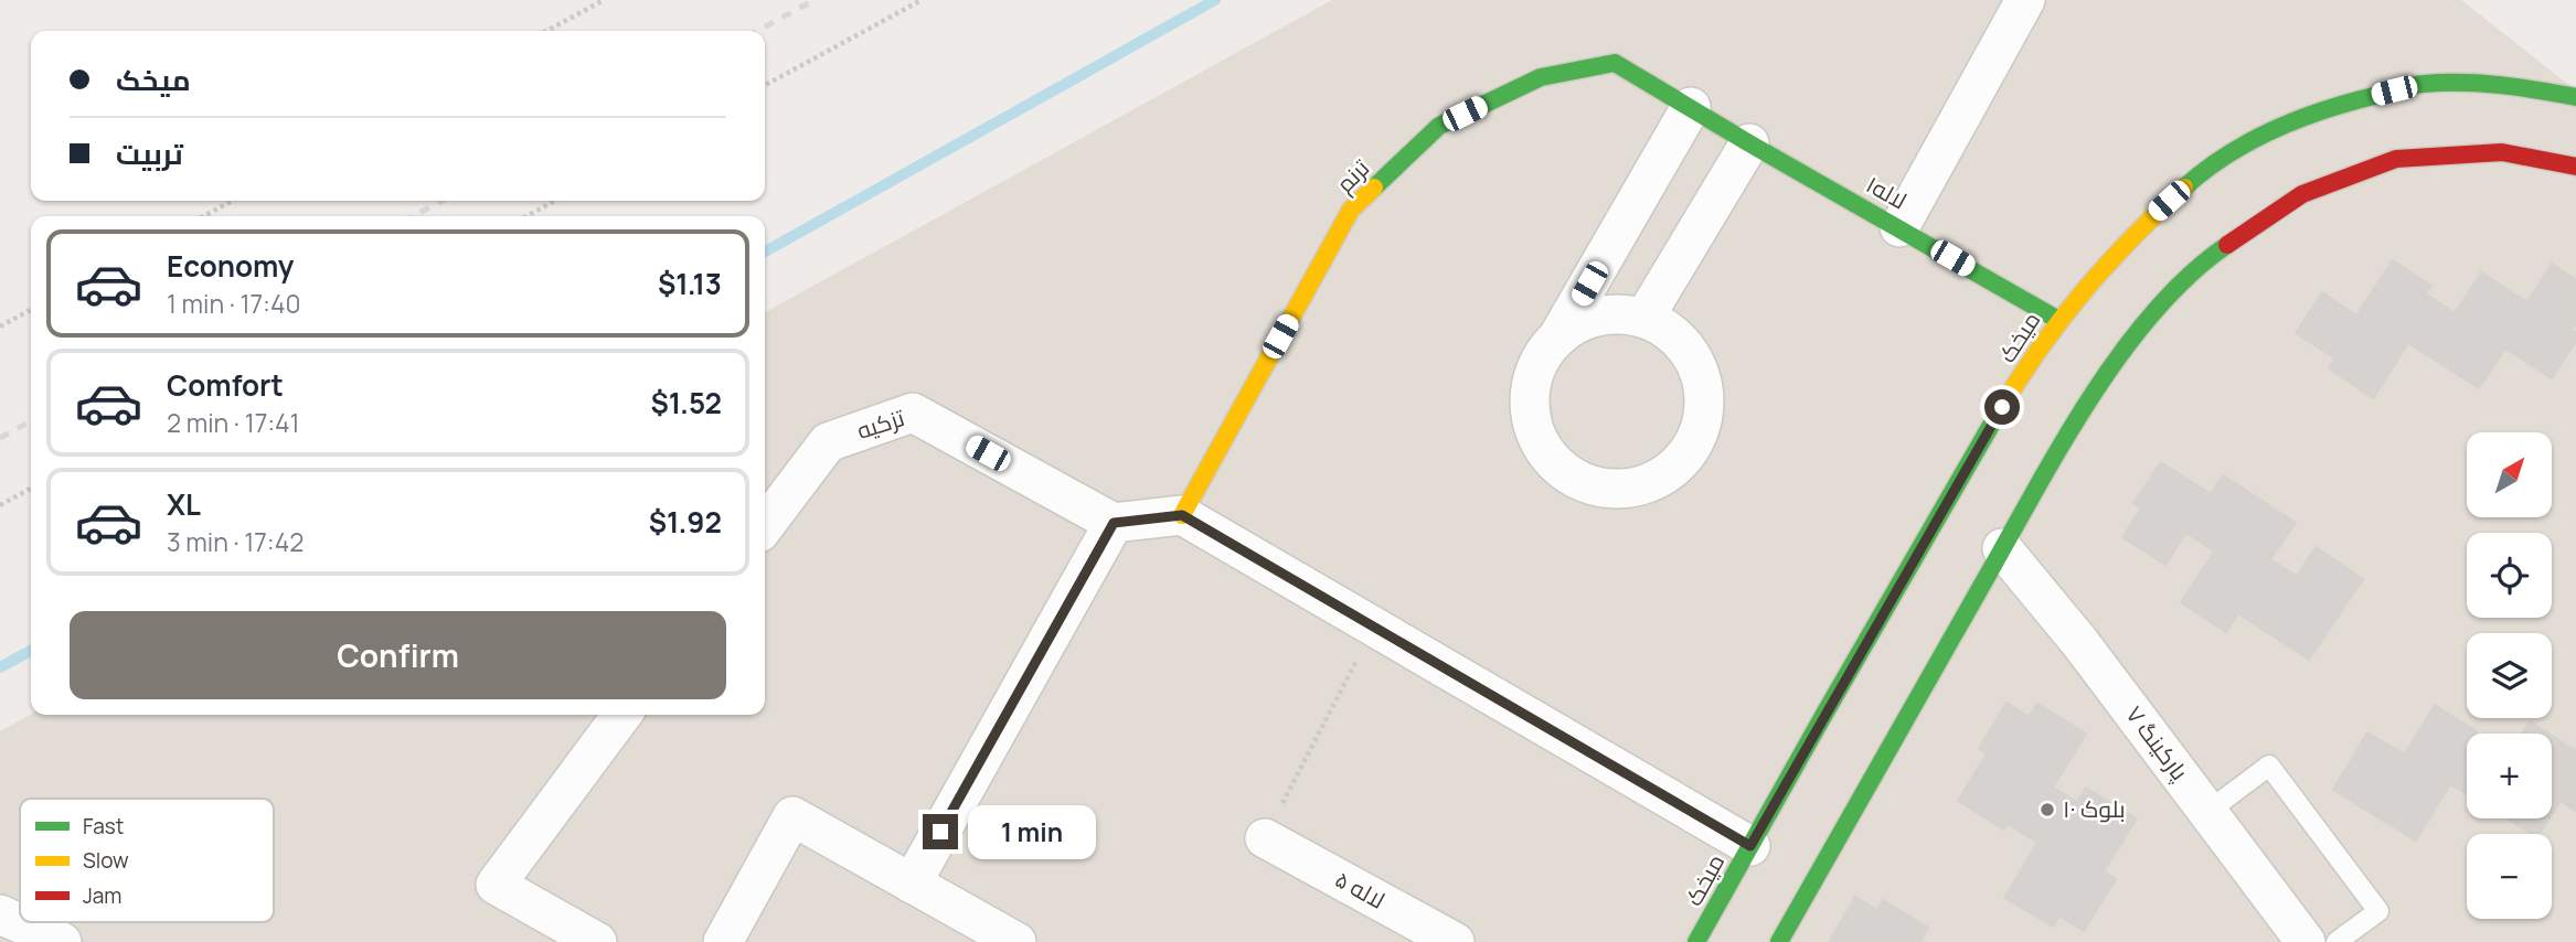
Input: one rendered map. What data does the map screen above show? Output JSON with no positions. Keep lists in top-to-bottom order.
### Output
{
  "streets": {
    "street": [
      "ترنم",
      "لاله۱",
      "میخک",
      "تزکیه",
      "پارکینگ ۷",
      "لاله ۵"
    ]
  },
  "crossings": [
    ["ترنم", "لاله۱"],
    ["لاله۱", "میخک"]
  ],
  "places": ["بلوک ۱۰"],
  "legend": ["Fast", "Slow", "Jam"],
  "north": "top right",
  "page": {
    "banner": ["میخک", "تربیت"],
    "list": [
      {
        "name": "Economy",
        "note": "1 min · 17:40",
        "value": "$1.13"
      },
      {
        "name": "Comfort",
        "note": "2 min · 17:41",
        "value": "$1.52"
      },
      {
        "name": "XL",
        "note": "3 min · 17:42",
        "value": "$1.92"
      }
    ],
    "map_buttons": ["+", "−"],
    "buttons": "Confirm",
    "bubble": "1 min"
  }
}
